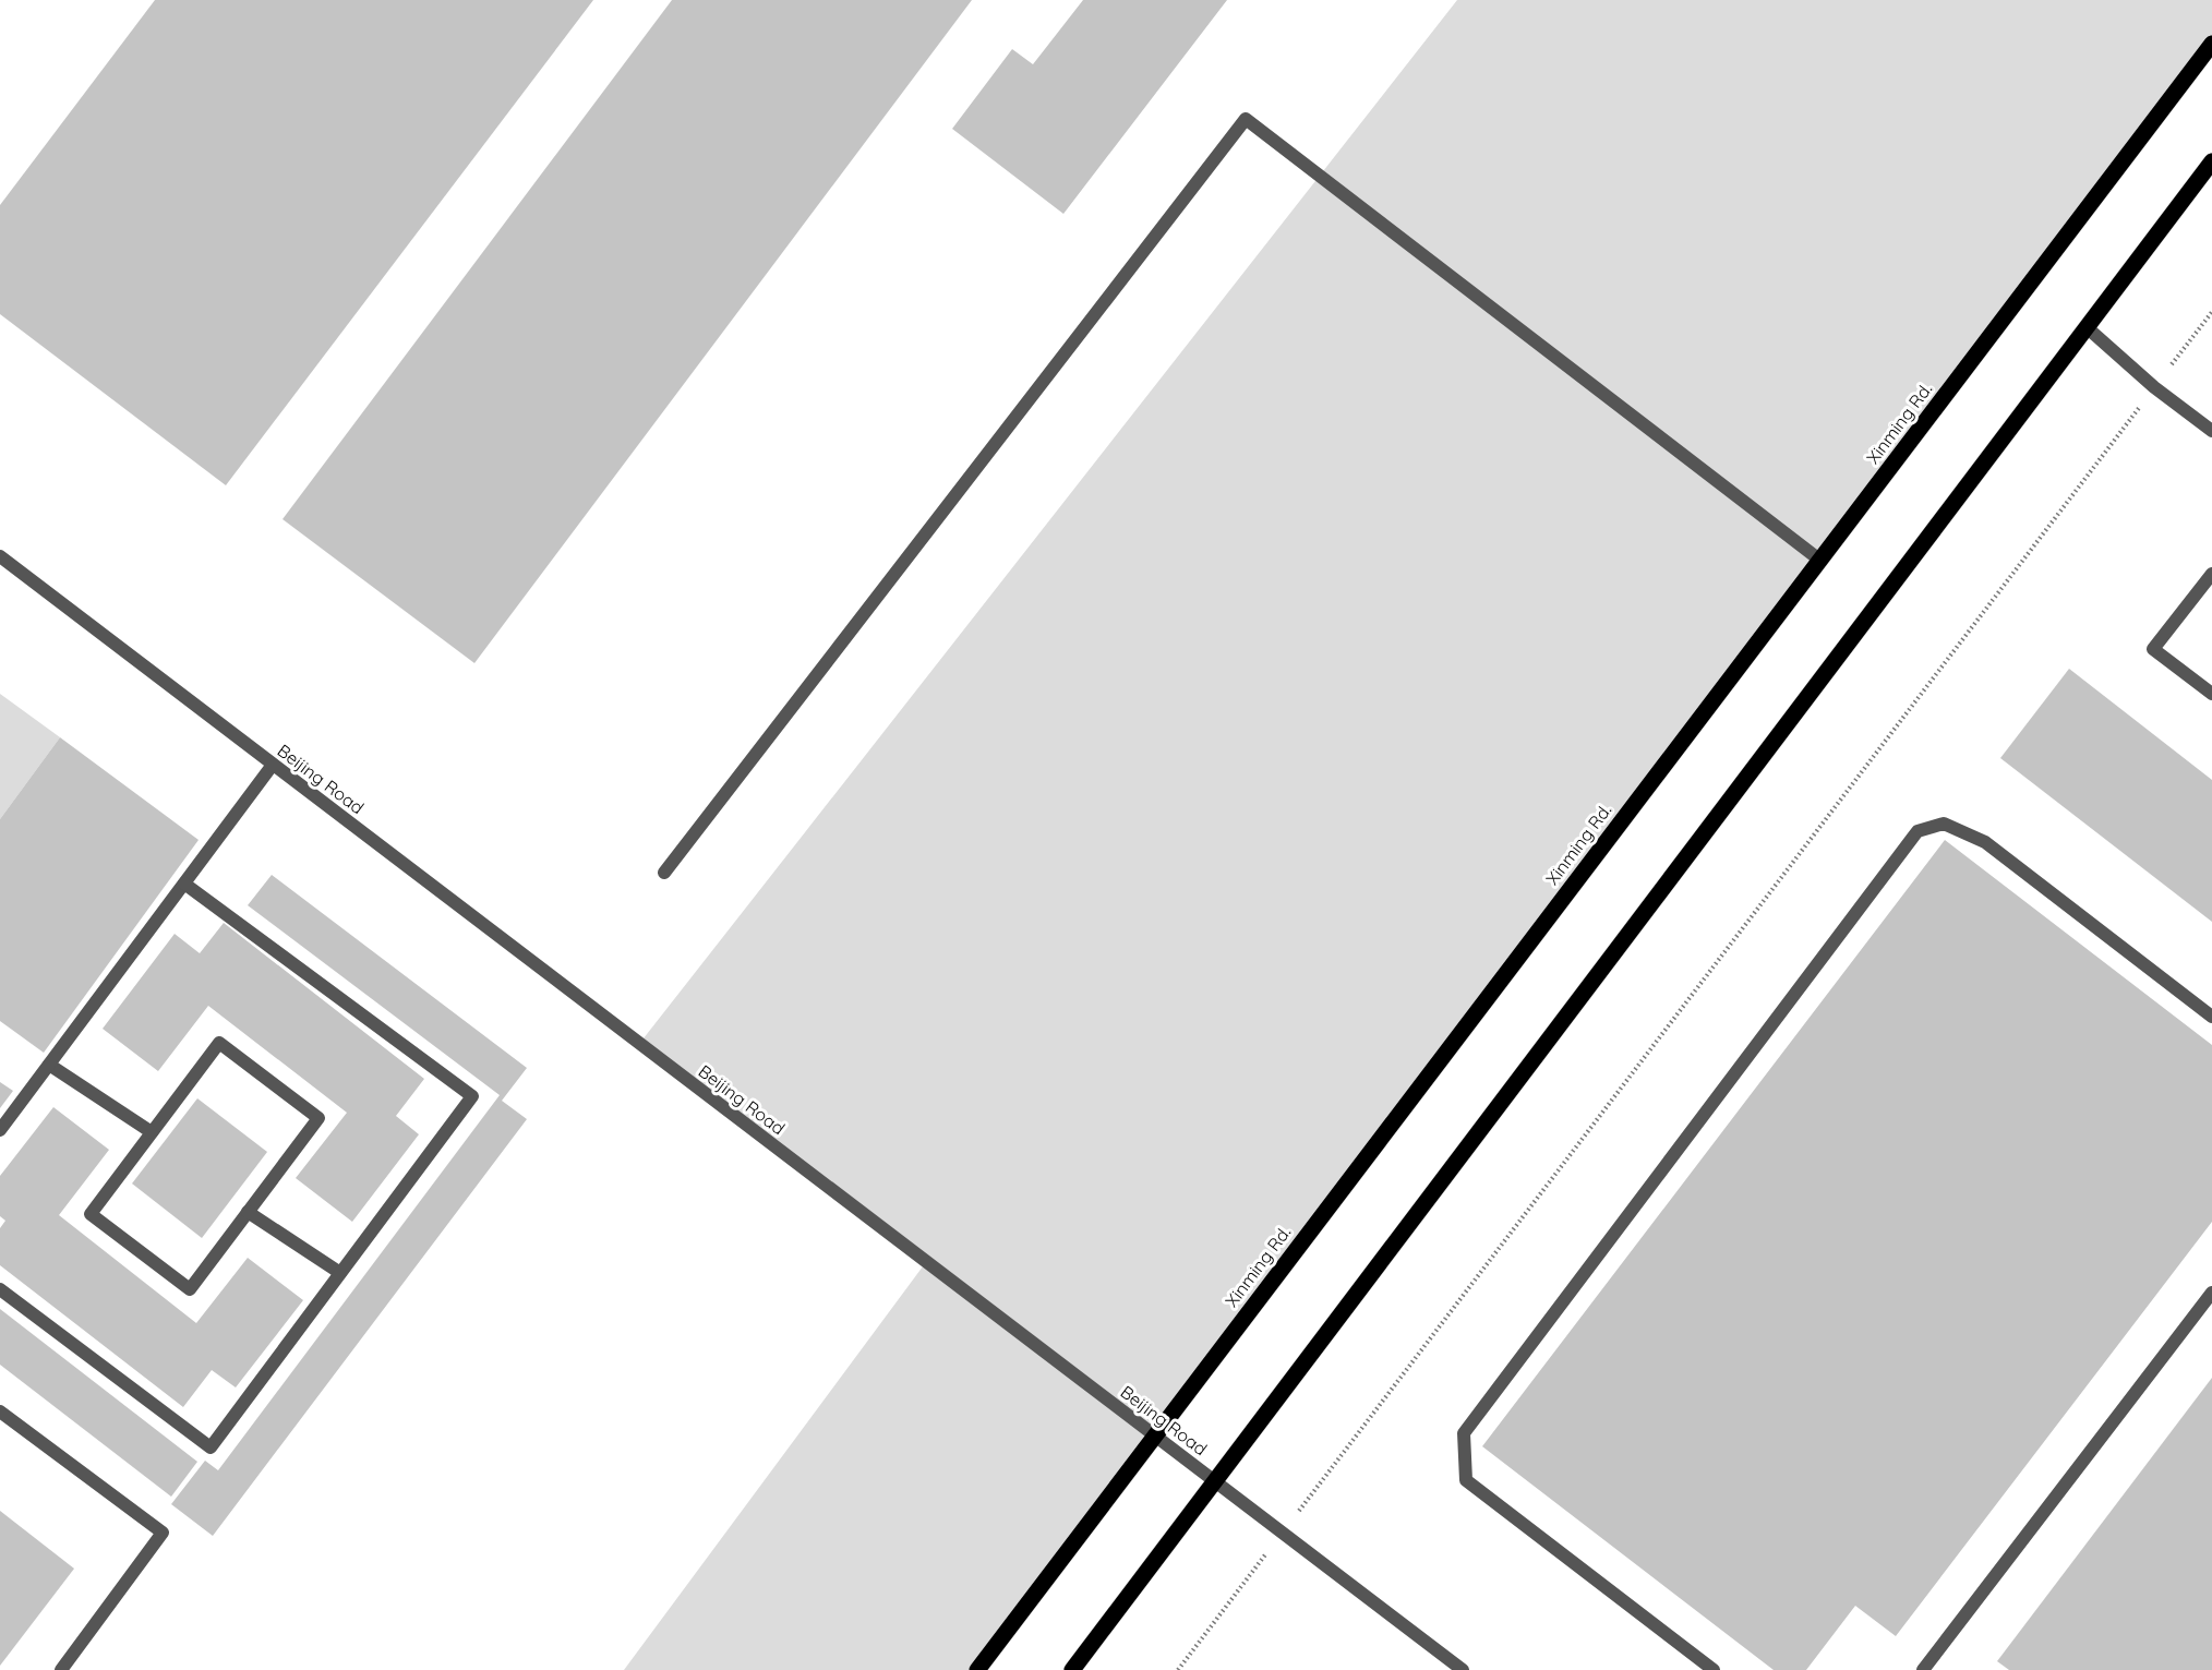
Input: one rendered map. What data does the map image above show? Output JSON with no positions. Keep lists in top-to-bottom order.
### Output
{
  "streets": {
    "main road": ["Xinming Rd."],
    "street": ["Beijing Road"]
  },
  "crossings": [
    ["Xinming Rd.", "Beijing Road"]
  ]
}
